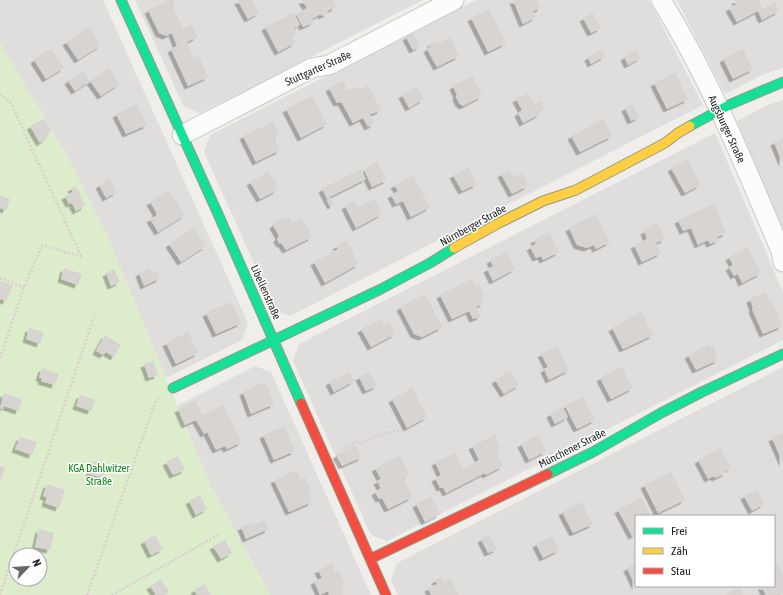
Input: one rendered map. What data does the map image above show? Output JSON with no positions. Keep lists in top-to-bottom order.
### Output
{
  "streets": {
    "street": [
      "Stuttgarter Straße",
      "Augsburger Straße",
      "Nürnberger Straße",
      "Libellenstraße",
      "Münchener Straße"
    ]
  },
  "crossings": [
    ["Stuttgarter Straße", "Libellenstraße"],
    ["Augsburger Straße", "Nürnberger Straße"],
    ["Nürnberger Straße", "Libellenstraße"],
    ["Libellenstraße", "Münchener Straße"]
  ],
  "parks": ["KGA Dahlwitzer Straße"],
  "legend": ["Frei", "Zäh", "Stau"],
  "north": "top right"
}
